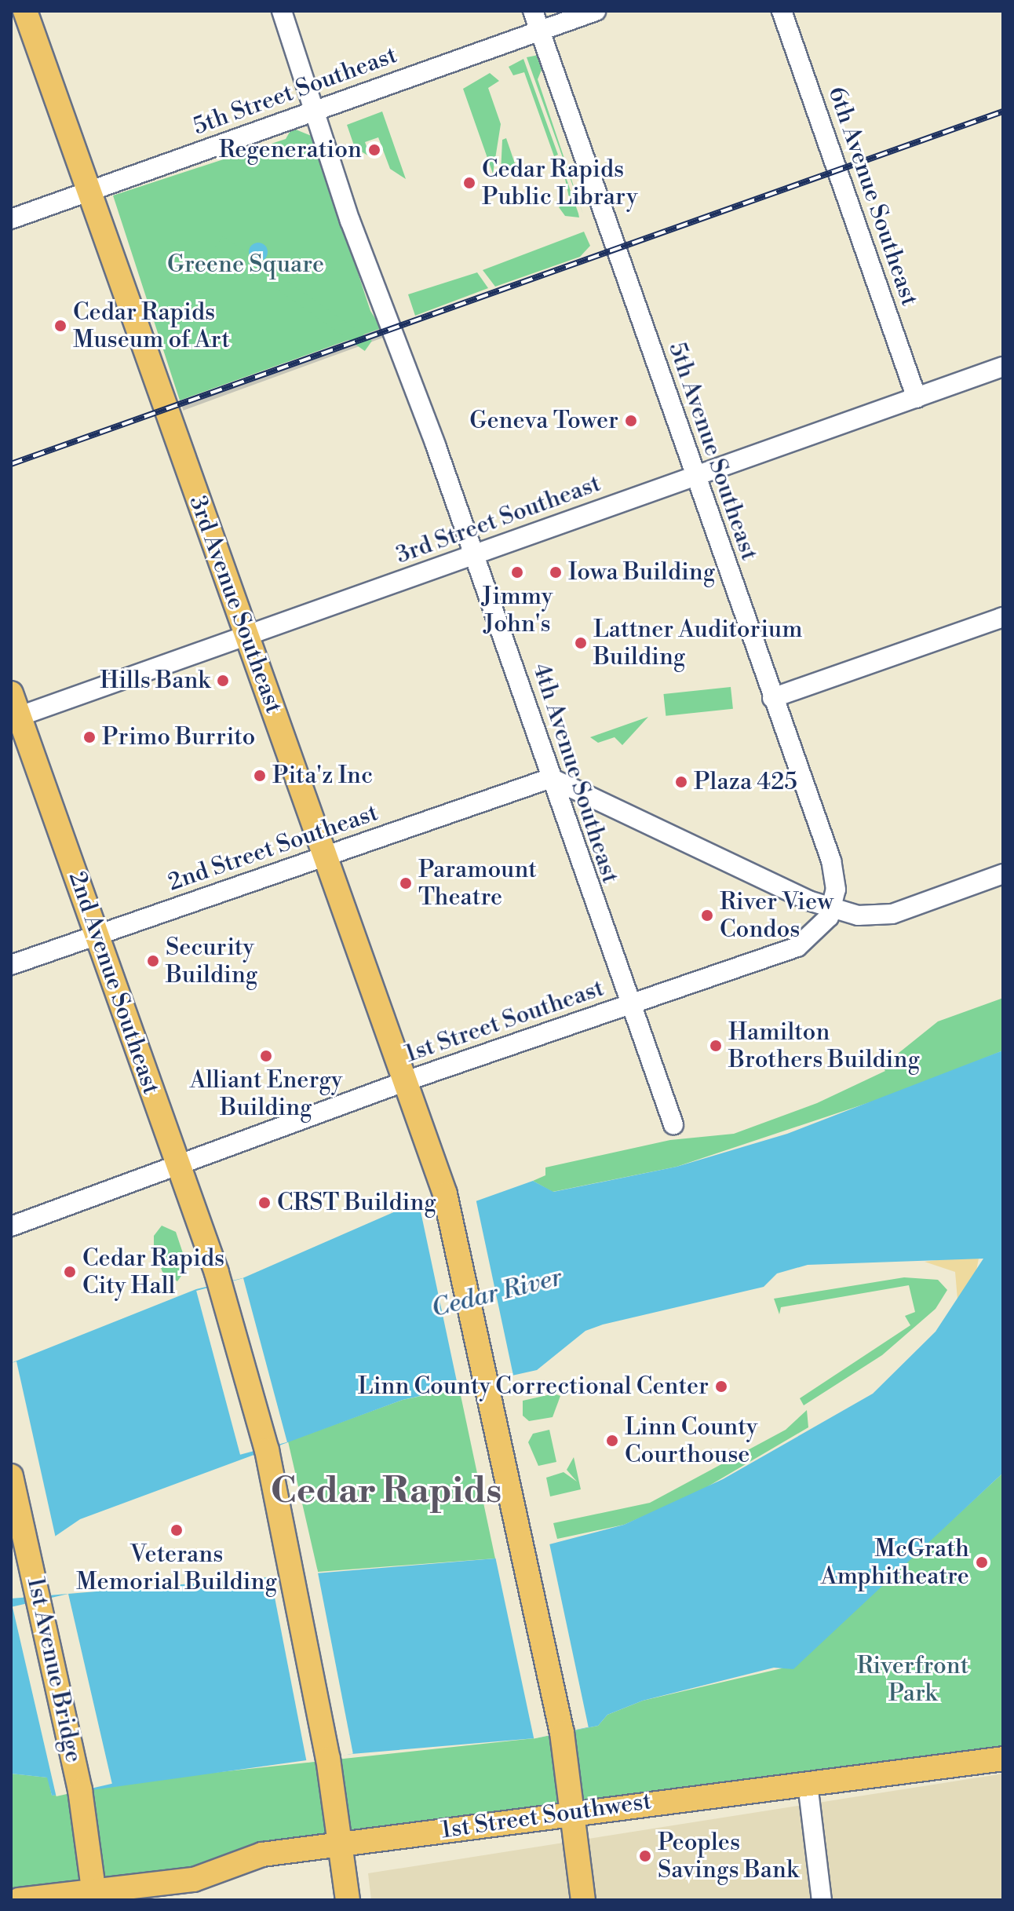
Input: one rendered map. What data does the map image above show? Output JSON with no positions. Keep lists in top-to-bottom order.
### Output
{
  "streets": {
    "main road": [
      "3rd Avenue Southeast",
      "2nd Avenue Southeast",
      "1st Avenue Bridge",
      "1st Street Southwest"
    ],
    "street": [
      "5th Street Southeast",
      "6th Avenue Southeast",
      "5th Avenue Southeast",
      "3rd Street Southeast",
      "4th Avenue Southeast",
      "2nd Street Southeast",
      "1st Street Southeast"
    ]
  },
  "crossings": [
    ["5th Street Southeast", "5th Avenue Southeast"],
    ["5th Street Southeast", "3rd Avenue Southeast"],
    ["5th Street Southeast", "4th Avenue Southeast"],
    ["6th Avenue Southeast", "3rd Street Southeast"],
    ["5th Avenue Southeast", "3rd Street Southeast"],
    ["5th Avenue Southeast", "1st Street Southeast"],
    ["3rd Street Southeast", "3rd Avenue Southeast"],
    ["3rd Street Southeast", "4th Avenue Southeast"],
    ["3rd Street Southeast", "2nd Avenue Southeast"],
    ["3rd Avenue Southeast", "2nd Street Southeast"],
    ["3rd Avenue Southeast", "1st Street Southeast"],
    ["3rd Avenue Southeast", "1st Street Southwest"],
    ["4th Avenue Southeast", "2nd Street Southeast"],
    ["4th Avenue Southeast", "1st Street Southeast"],
    ["2nd Street Southeast", "2nd Avenue Southeast"],
    ["2nd Avenue Southeast", "1st Street Southeast"],
    ["2nd Avenue Southeast", "1st Street Southwest"],
    ["1st Avenue Bridge", "1st Street Southwest"]
  ],
  "districts": ["Cedar Rapids"],
  "water": ["Cedar River"],
  "parks": ["Greene Square", "Riverfront Park"],
  "places": [
    "Regeneration",
    "Cedar Rapids Public Library",
    "Cedar Rapids Museum of Art",
    "Geneva Tower",
    "Jimmy John's",
    "Iowa Building",
    "Lattner Auditorium Building",
    "Hills Bank",
    "Primo Burrito",
    "Pita'z Inc",
    "Plaza 425",
    "Paramount Theatre",
    "River View Condos",
    "Security Building",
    "Hamilton Brothers Building",
    "Alliant Energy Building",
    "CRST Building",
    "Cedar Rapids City Hall",
    "Linn County Correctional Center",
    "Linn County Courthouse",
    "Veterans Memorial Building",
    "McGrath Amphitheatre",
    "Peoples Savings Bank"
  ]
}
